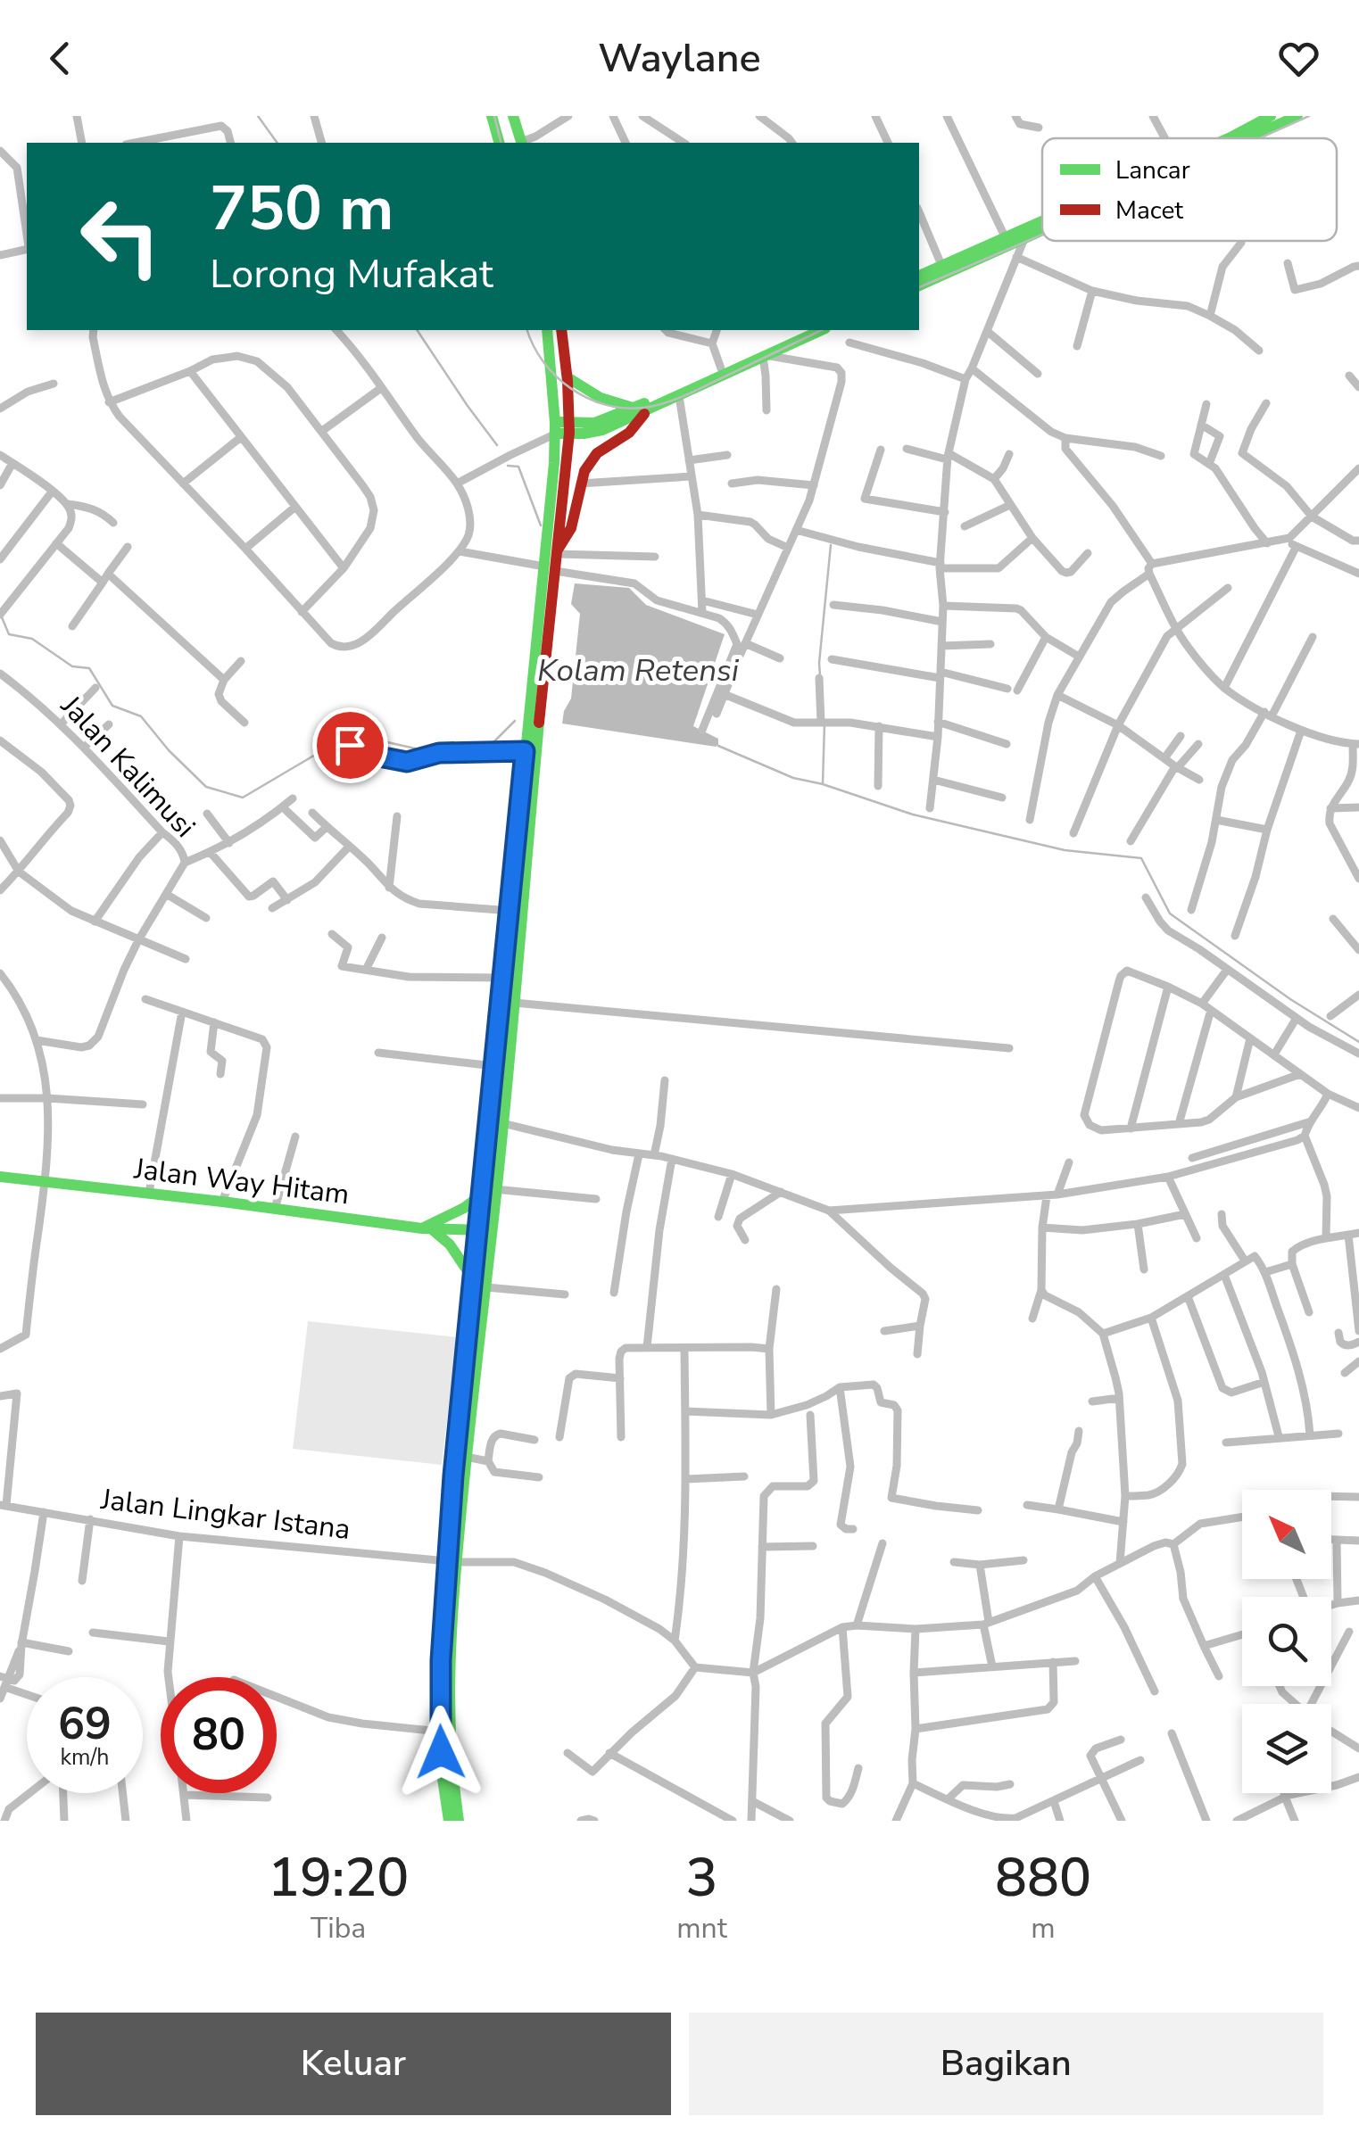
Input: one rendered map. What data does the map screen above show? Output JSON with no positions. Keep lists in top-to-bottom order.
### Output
{
  "streets": {
    "main road": ["Jalan Way Hitam"],
    "street": ["Jalan Kalimusi", "Jalan Lingkar Istana"]
  },
  "water": ["Kolam Retensi"],
  "legend": ["Lancar", "Macet"],
  "north": "top left",
  "page": {
    "header": "Waylane",
    "turn": ["750 m", "Lorong Mufakat"],
    "speed": "69 km/h",
    "limit": "80",
    "eta": [
      "19:20",
      "Tiba",
      "3",
      "mnt",
      "880",
      "m"
    ],
    "buttons": ["Keluar", "Bagikan"]
  }
}
